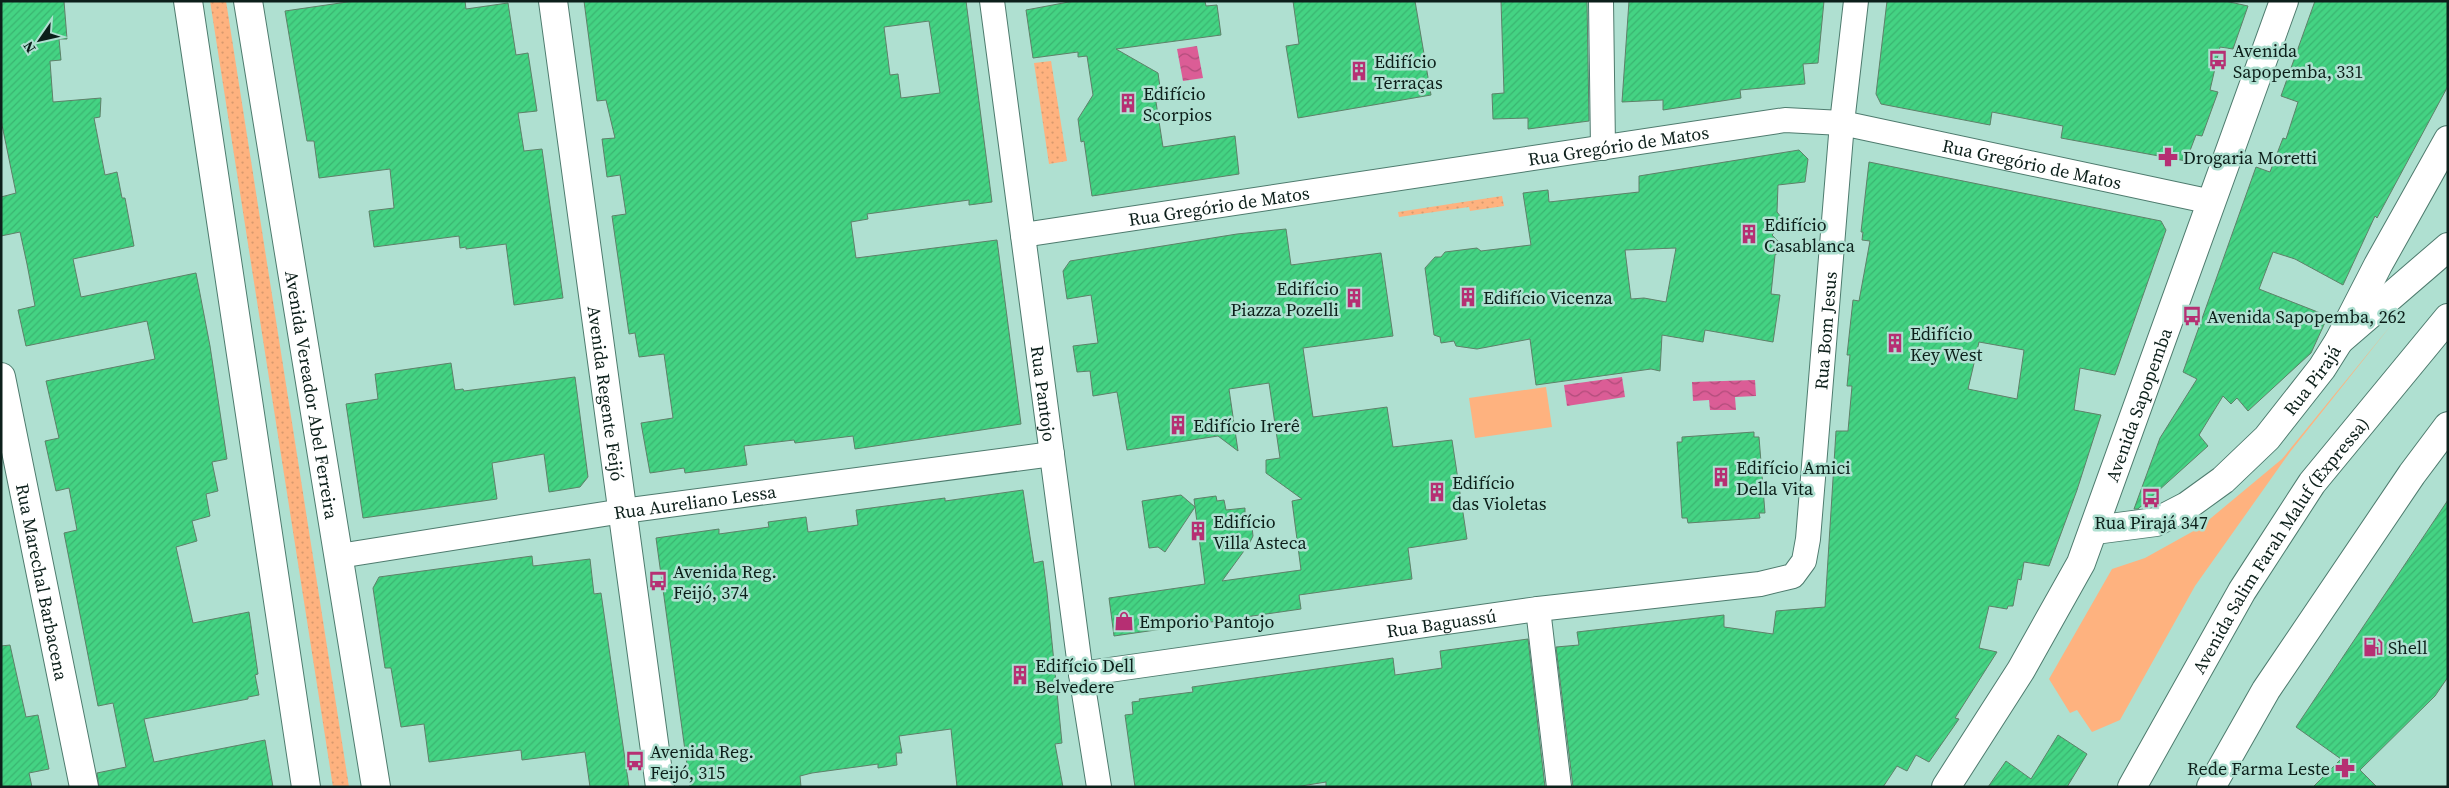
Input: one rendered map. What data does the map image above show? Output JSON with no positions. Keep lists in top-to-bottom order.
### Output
{
  "streets": {
    "main road": [
      "Rua Pirajá",
      "Avenida Vereador Abel Ferreira",
      "Avenida Regente Feijó",
      "Avenida Sapopemba",
      "Avenida Salim Farah Maluf (Expressa)",
      "Rua Marechal Barbacena"
    ],
    "street": [
      "Rua Gregório de Matos",
      "Rua Bom Jesus",
      "Rua Pantojo",
      "Rua Aureliano Lessa",
      "Rua Baguassú"
    ]
  },
  "crossings": [
    ["Rua Gregório de Matos", "Rua Bom Jesus"],
    ["Rua Gregório de Matos", "Rua Pantojo"],
    ["Rua Gregório de Matos", "Avenida Sapopemba"],
    ["Rua Bom Jesus", "Rua Baguassú"],
    ["Rua Pirajá", "Avenida Sapopemba"],
    ["Avenida Vereador Abel Ferreira", "Rua Aureliano Lessa"],
    ["Avenida Regente Feijó", "Rua Aureliano Lessa"],
    ["Rua Pantojo", "Rua Aureliano Lessa"],
    ["Rua Pantojo", "Rua Baguassú"]
  ],
  "places": {
    "bus stop": [
      "Avenida Sapopemba, 331",
      "Avenida Sapopemba, 262",
      "Rua Pirajá 347",
      "Avenida Reg. Feijó, 374",
      "Avenida Reg. Feijó, 315"
    ],
    "building": [
      "Edifício Terraças",
      "Edifício Scorpios",
      "Edifício Casablanca",
      "Edifício Vicenza",
      "Edifício Piazza Pozelli",
      "Edifício Key West",
      "Edifício Irerê",
      "Edifício Amici Della Vita",
      "Edifício das Violetas",
      "Edifício Villa Asteca",
      "Edifício Dell Belvedere"
    ],
    "pharmacy": ["Drogaria Moretti", "Rede Farma Leste"],
    "shop": ["Emporio Pantojo"],
    "fuel station": ["Shell"]
  },
  "north": "bottom left"
}
